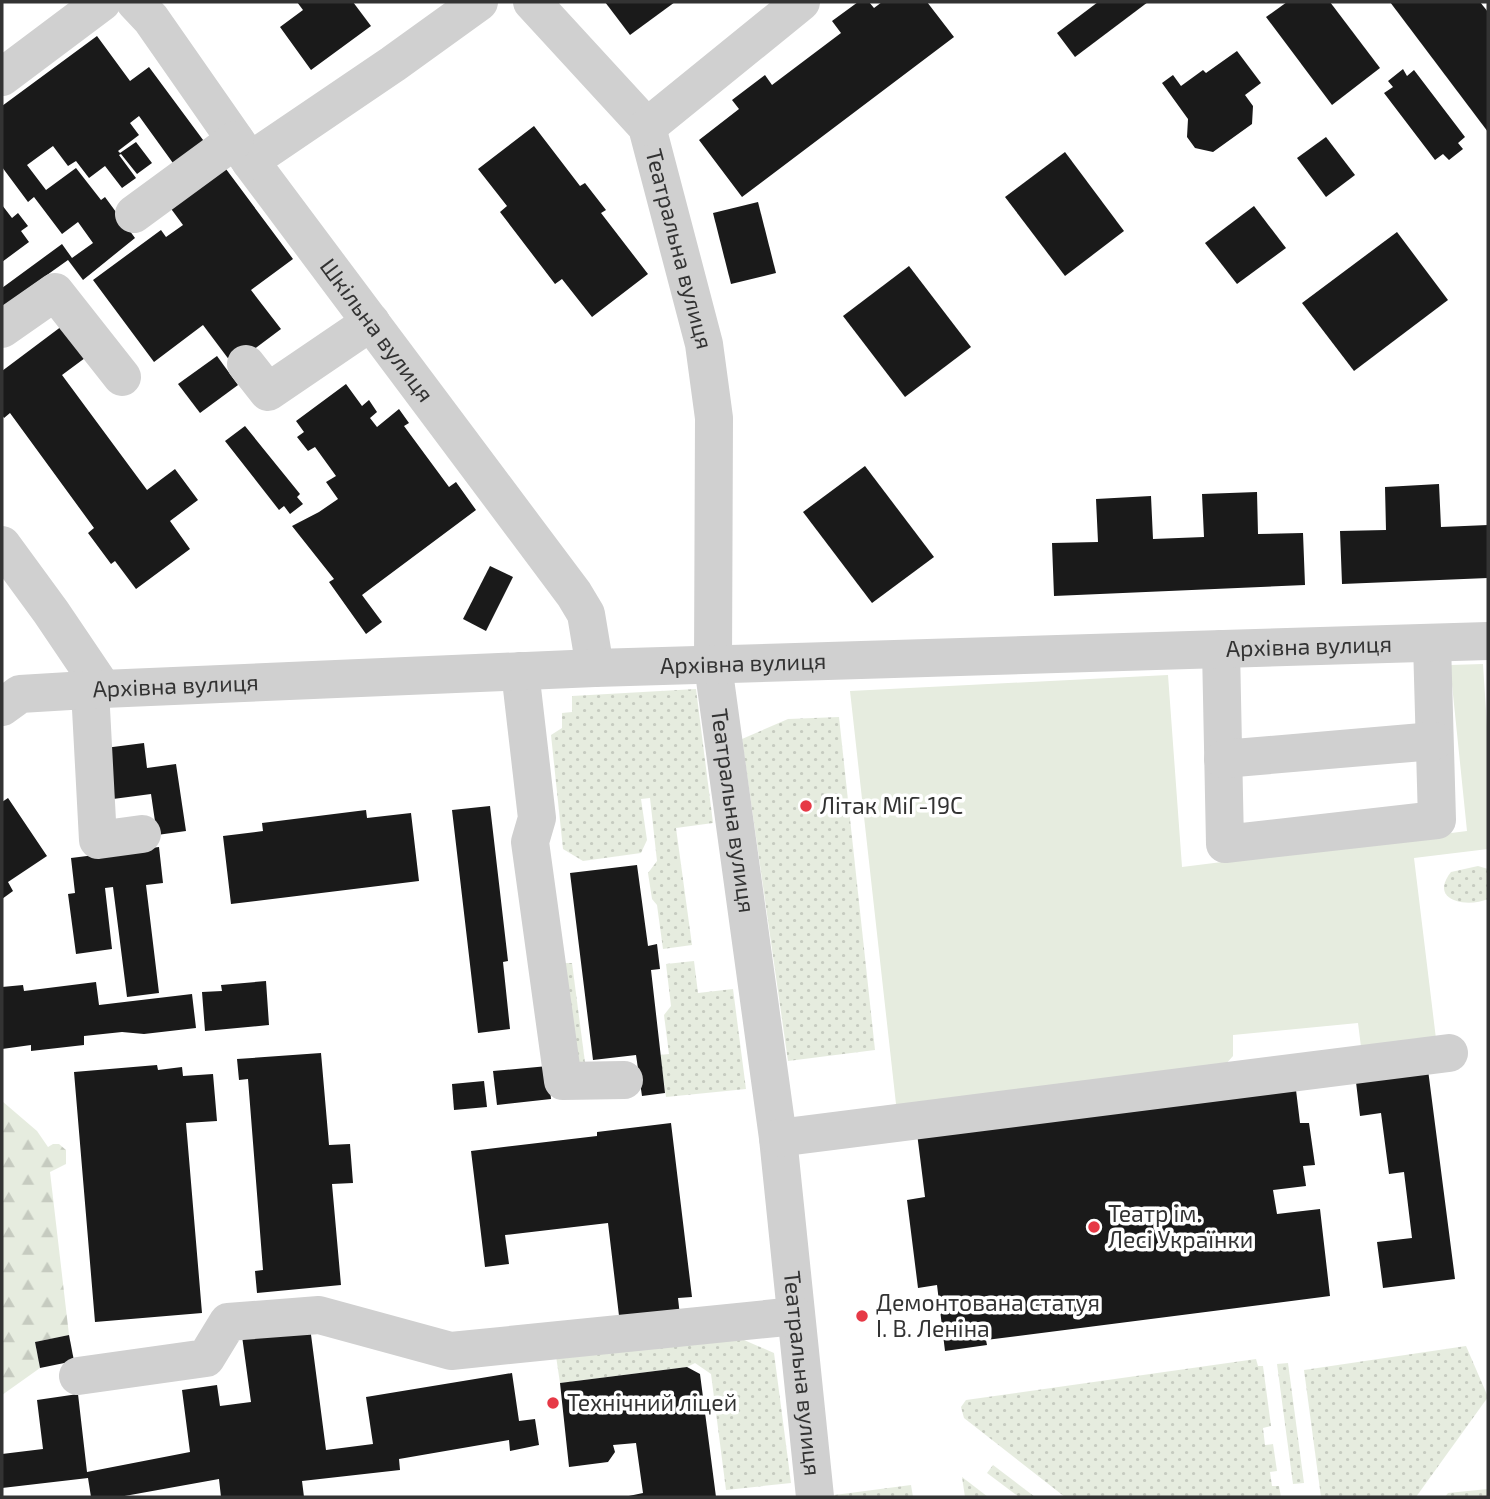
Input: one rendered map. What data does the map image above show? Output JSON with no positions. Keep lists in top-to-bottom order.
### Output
{
  "streets": {
    "street": ["Театральна вулиця", "Шкільна вулиця", "Архівна вулиця"]
  },
  "crossings": [
    ["Театральна вулиця", "Архівна вулиця"],
    ["Шкільна вулиця", "Архівна вулиця"]
  ],
  "places": [
    "Літак МіГ-19С",
    "Театр ім. Лесі Українки",
    "Демонтована статуя І. В. Леніна",
    "Технічний ліцей"
  ]
}
